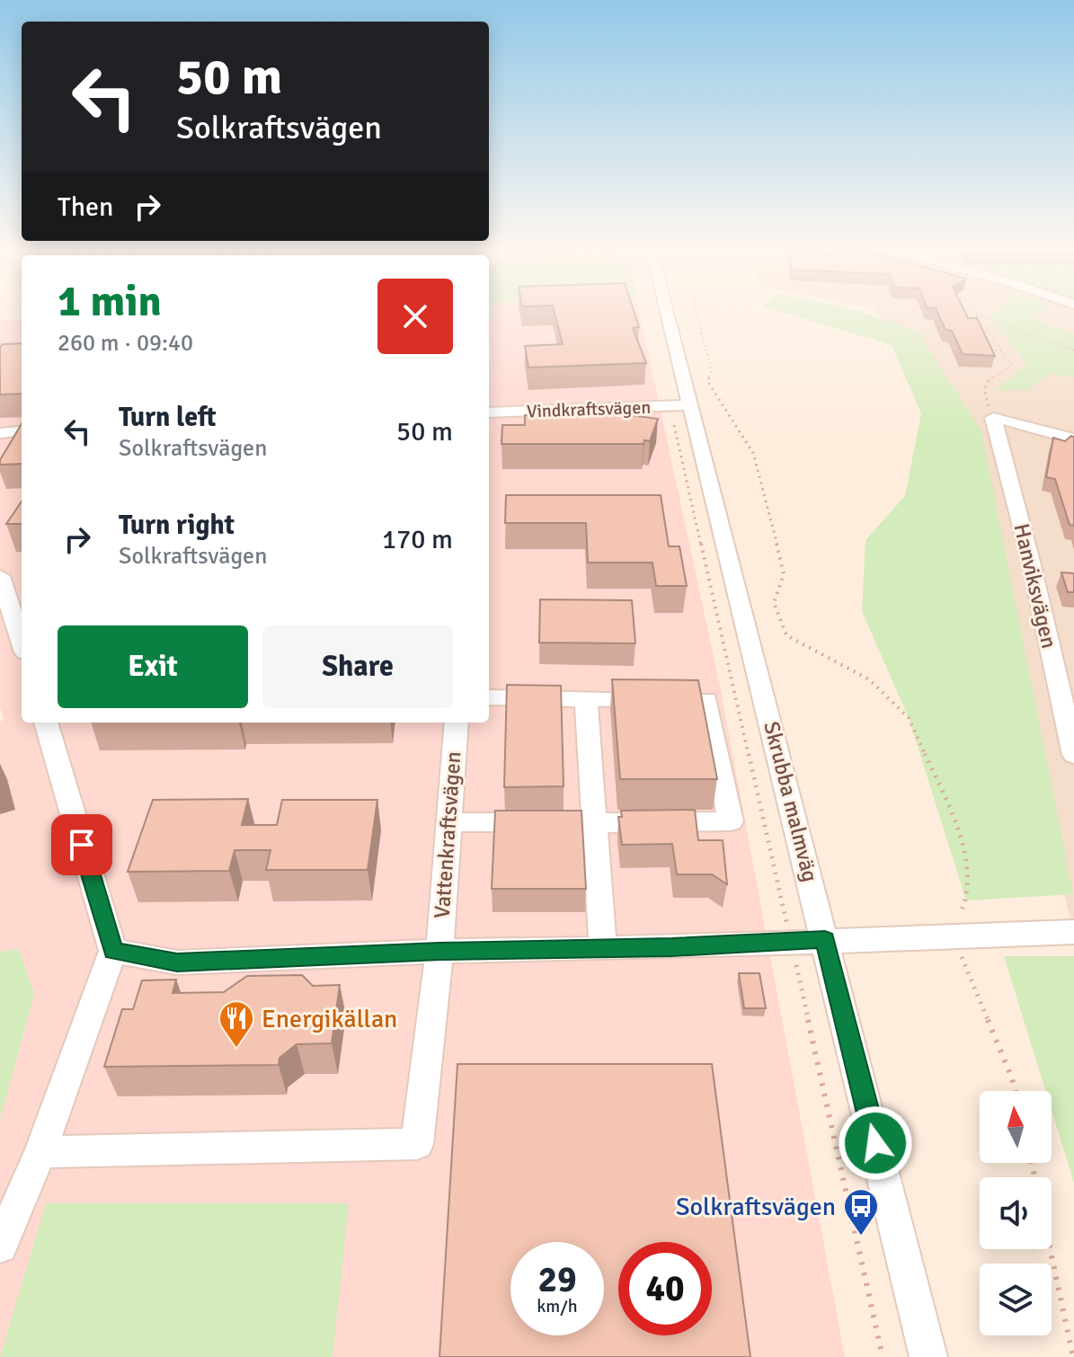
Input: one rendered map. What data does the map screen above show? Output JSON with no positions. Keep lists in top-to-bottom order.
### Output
{
  "streets": {
    "street": [
      "Vindkraftsvägen",
      "Hanviksvägen",
      "Skrubba malmväg",
      "Vattenkraftsvägen"
    ]
  },
  "crossings": [
    ["Vindkraftsvägen", "Skrubba malmväg"]
  ],
  "places": {
    "restaurant": ["Energikällan"],
    "bus stop": ["Solkraftsvägen"]
  },
  "north": "top",
  "page": {
    "turn": ["50 m", "Solkraftsvägen"],
    "then": "Then",
    "heading": ["1 min", "260 m · 09:40"],
    "list": [
      {
        "name": "Turn left",
        "note": "Solkraftsvägen",
        "value": "50 m"
      },
      {
        "name": "Turn right",
        "note": "Solkraftsvägen",
        "value": "170 m"
      }
    ],
    "buttons": ["Exit", "Share"],
    "speed": "29 km/h",
    "limit": "40"
  }
}
